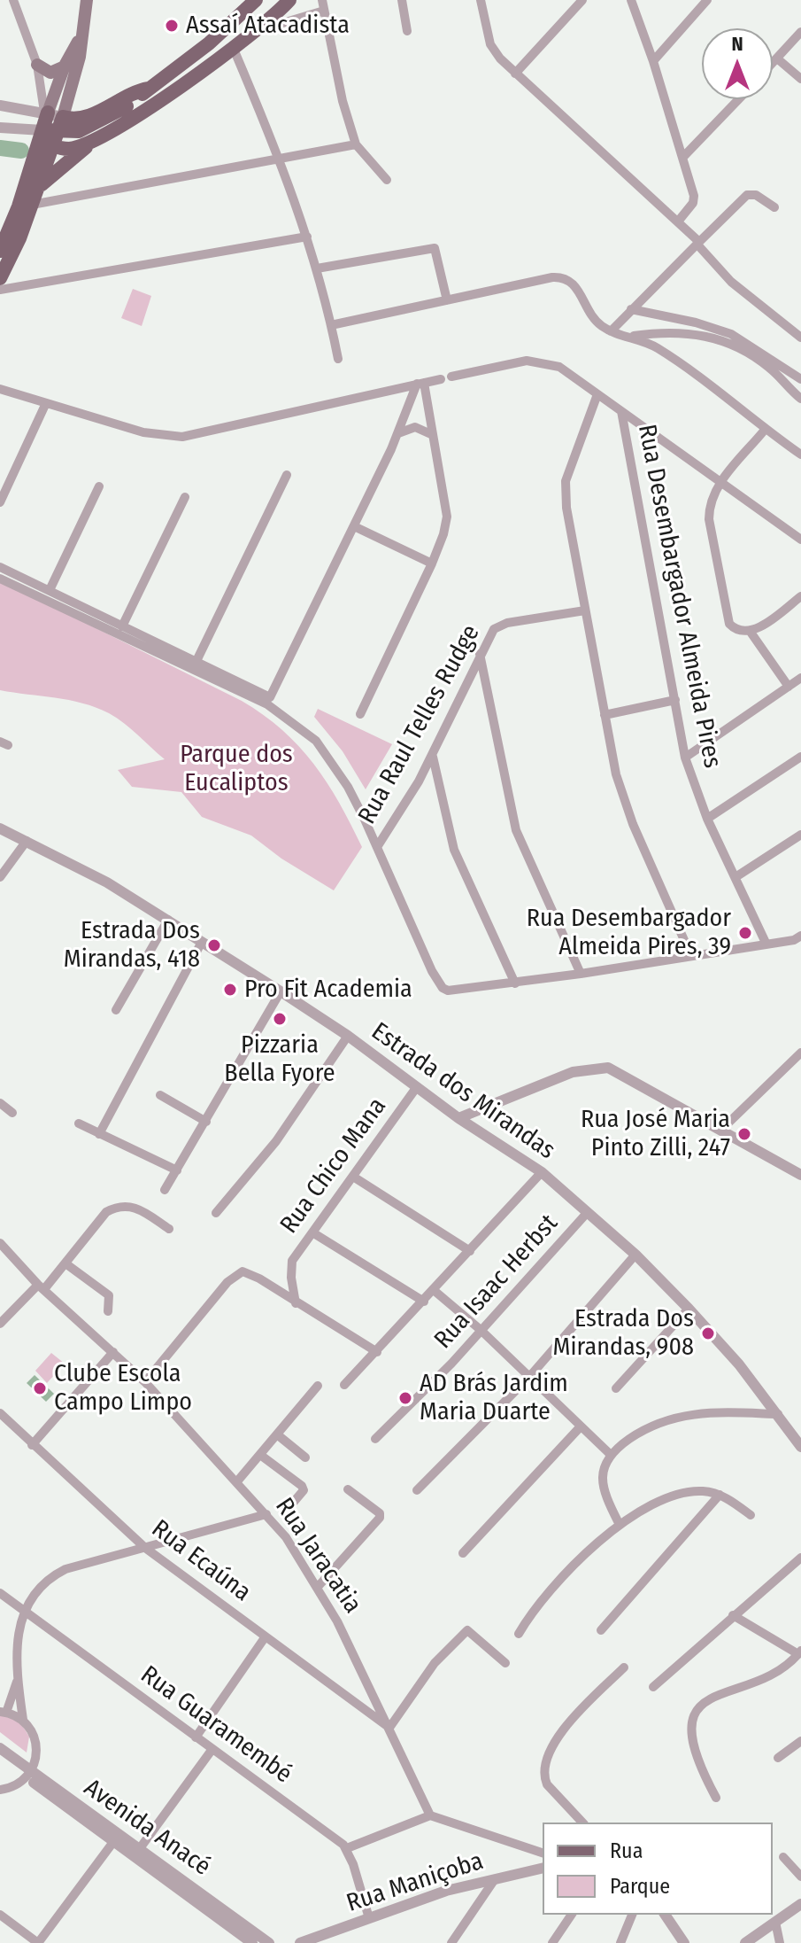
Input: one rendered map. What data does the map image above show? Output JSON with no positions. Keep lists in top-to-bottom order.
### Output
{
  "streets": {
    "street": [
      "Rua Desembargador Almeida Pires",
      "Rua Raul Telles Rudge",
      "Estrada dos Mirandas",
      "Rua Chico Mana",
      "Rua Isaac Herbst",
      "Rua Jaracatia",
      "Rua Ecaúna",
      "Rua Guaramembé",
      "Avenida Anacé",
      "Rua Maniçoba"
    ]
  },
  "crossings": [
    ["Estrada dos Mirandas", "Rua Chico Mana"],
    ["Estrada dos Mirandas", "Rua Isaac Herbst"],
    ["Rua Jaracatia", "Rua Ecaúna"]
  ],
  "parks": ["Parque dos Eucaliptos"],
  "places": [
    "Assaí Atacadista",
    "Rua Desembargador Almeida Pires, 39",
    "Estrada Dos Mirandas, 418",
    "Pro Fit Academia",
    "Pizzaria Bella Fyore",
    "Rua José Maria Pinto Zilli, 247",
    "Estrada Dos Mirandas, 908",
    "Clube Escola Campo Limpo",
    "AD Brás Jardim Maria Duarte"
  ],
  "legend": ["Rua", "Parque"],
  "north": "top"
}
